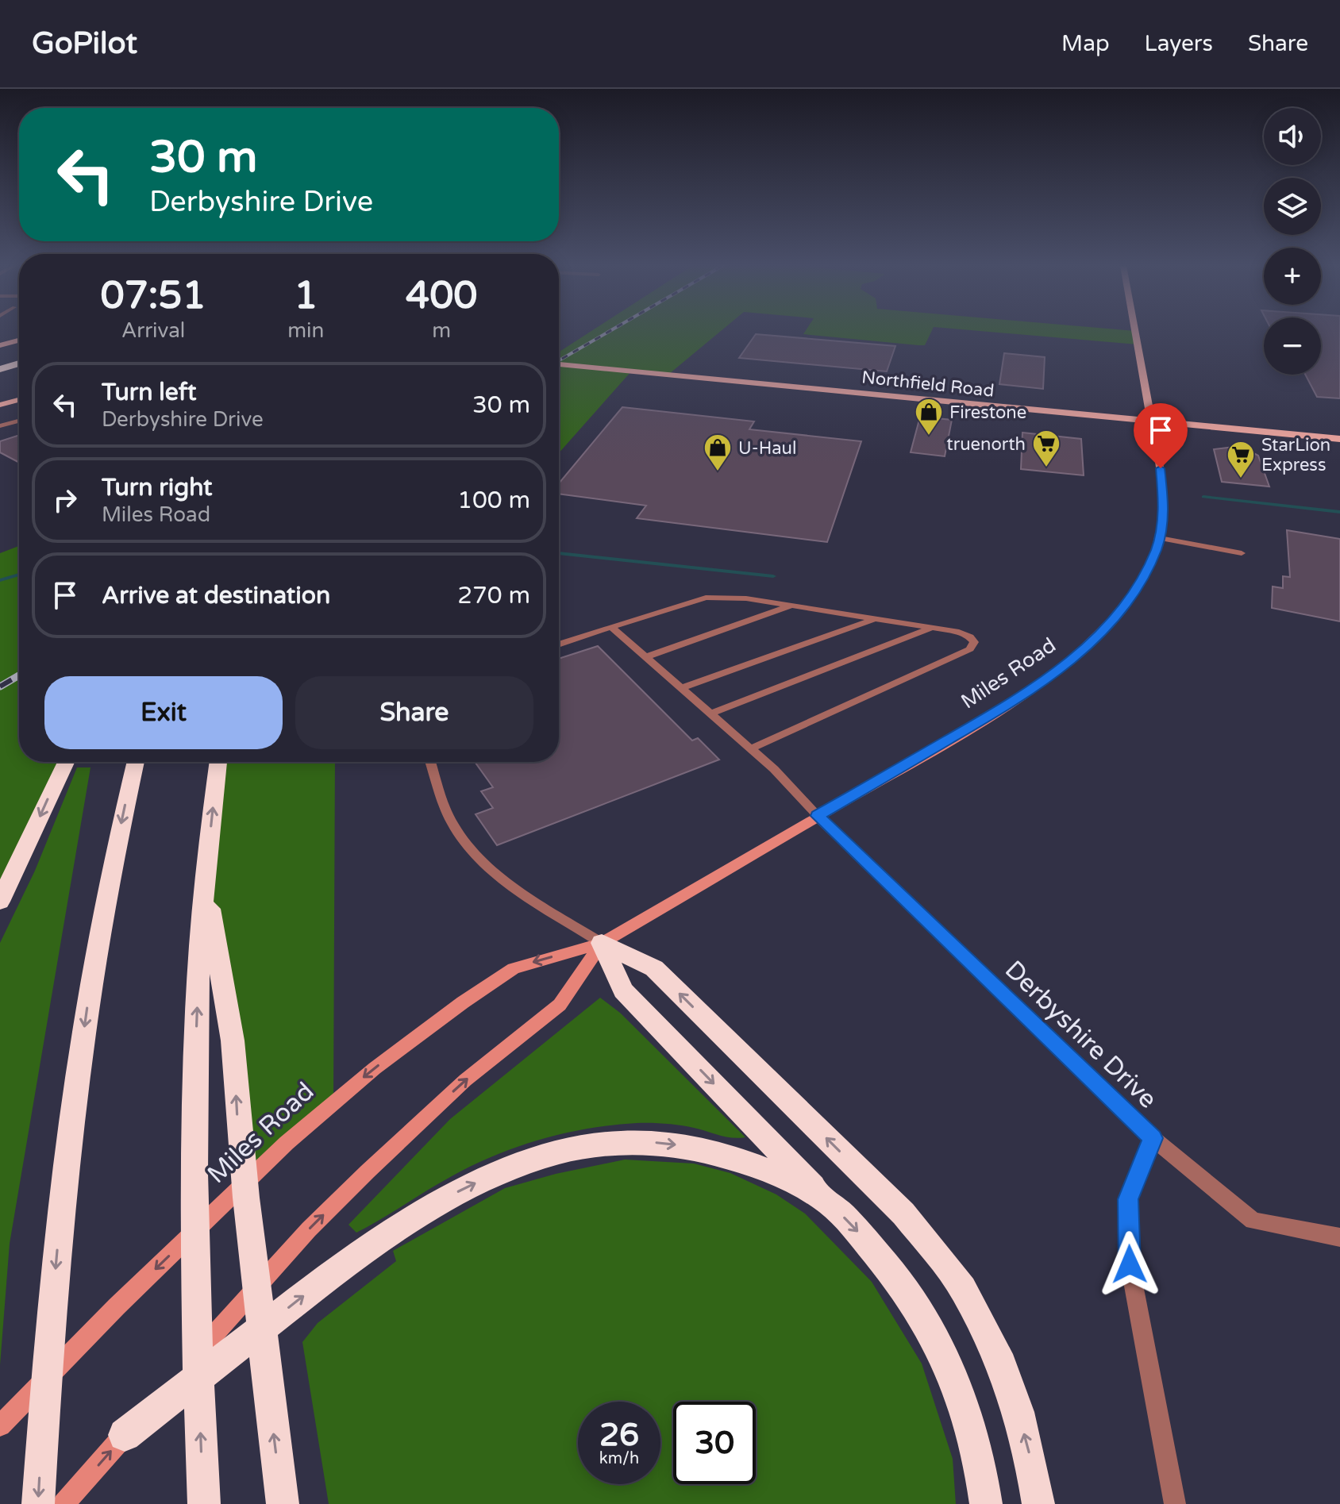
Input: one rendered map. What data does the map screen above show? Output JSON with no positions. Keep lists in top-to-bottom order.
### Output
{
  "streets": {
    "main road": ["Northfield Road", "Miles Road"],
    "street": ["Derbyshire Drive"]
  },
  "crossings": [
    ["Northfield Road", "Miles Road"],
    ["Miles Road", "Derbyshire Drive"]
  ],
  "places": {
    "shop": ["Firestone", "U-Haul"],
    "supermarket": ["truenorth", "StarLion Express"]
  },
  "page": {
    "header": "GoPilot",
    "nav": ["Map", "Layers", "Share"],
    "map_buttons": ["+", "−"],
    "turn": ["30 m", "Derbyshire Drive"],
    "eta": [
      "07:51",
      "Arrival",
      "1",
      "min",
      "400",
      "m"
    ],
    "list": [
      {
        "name": "Turn left",
        "note": "Derbyshire Drive",
        "value": "30 m"
      },
      {
        "name": "Turn right",
        "note": "Miles Road",
        "value": "100 m"
      },
      {
        "name": "Arrive at destination",
        "value": "270 m"
      }
    ],
    "buttons": ["Exit", "Share"],
    "speed": "26 km/h",
    "limit": "30"
  }
}
